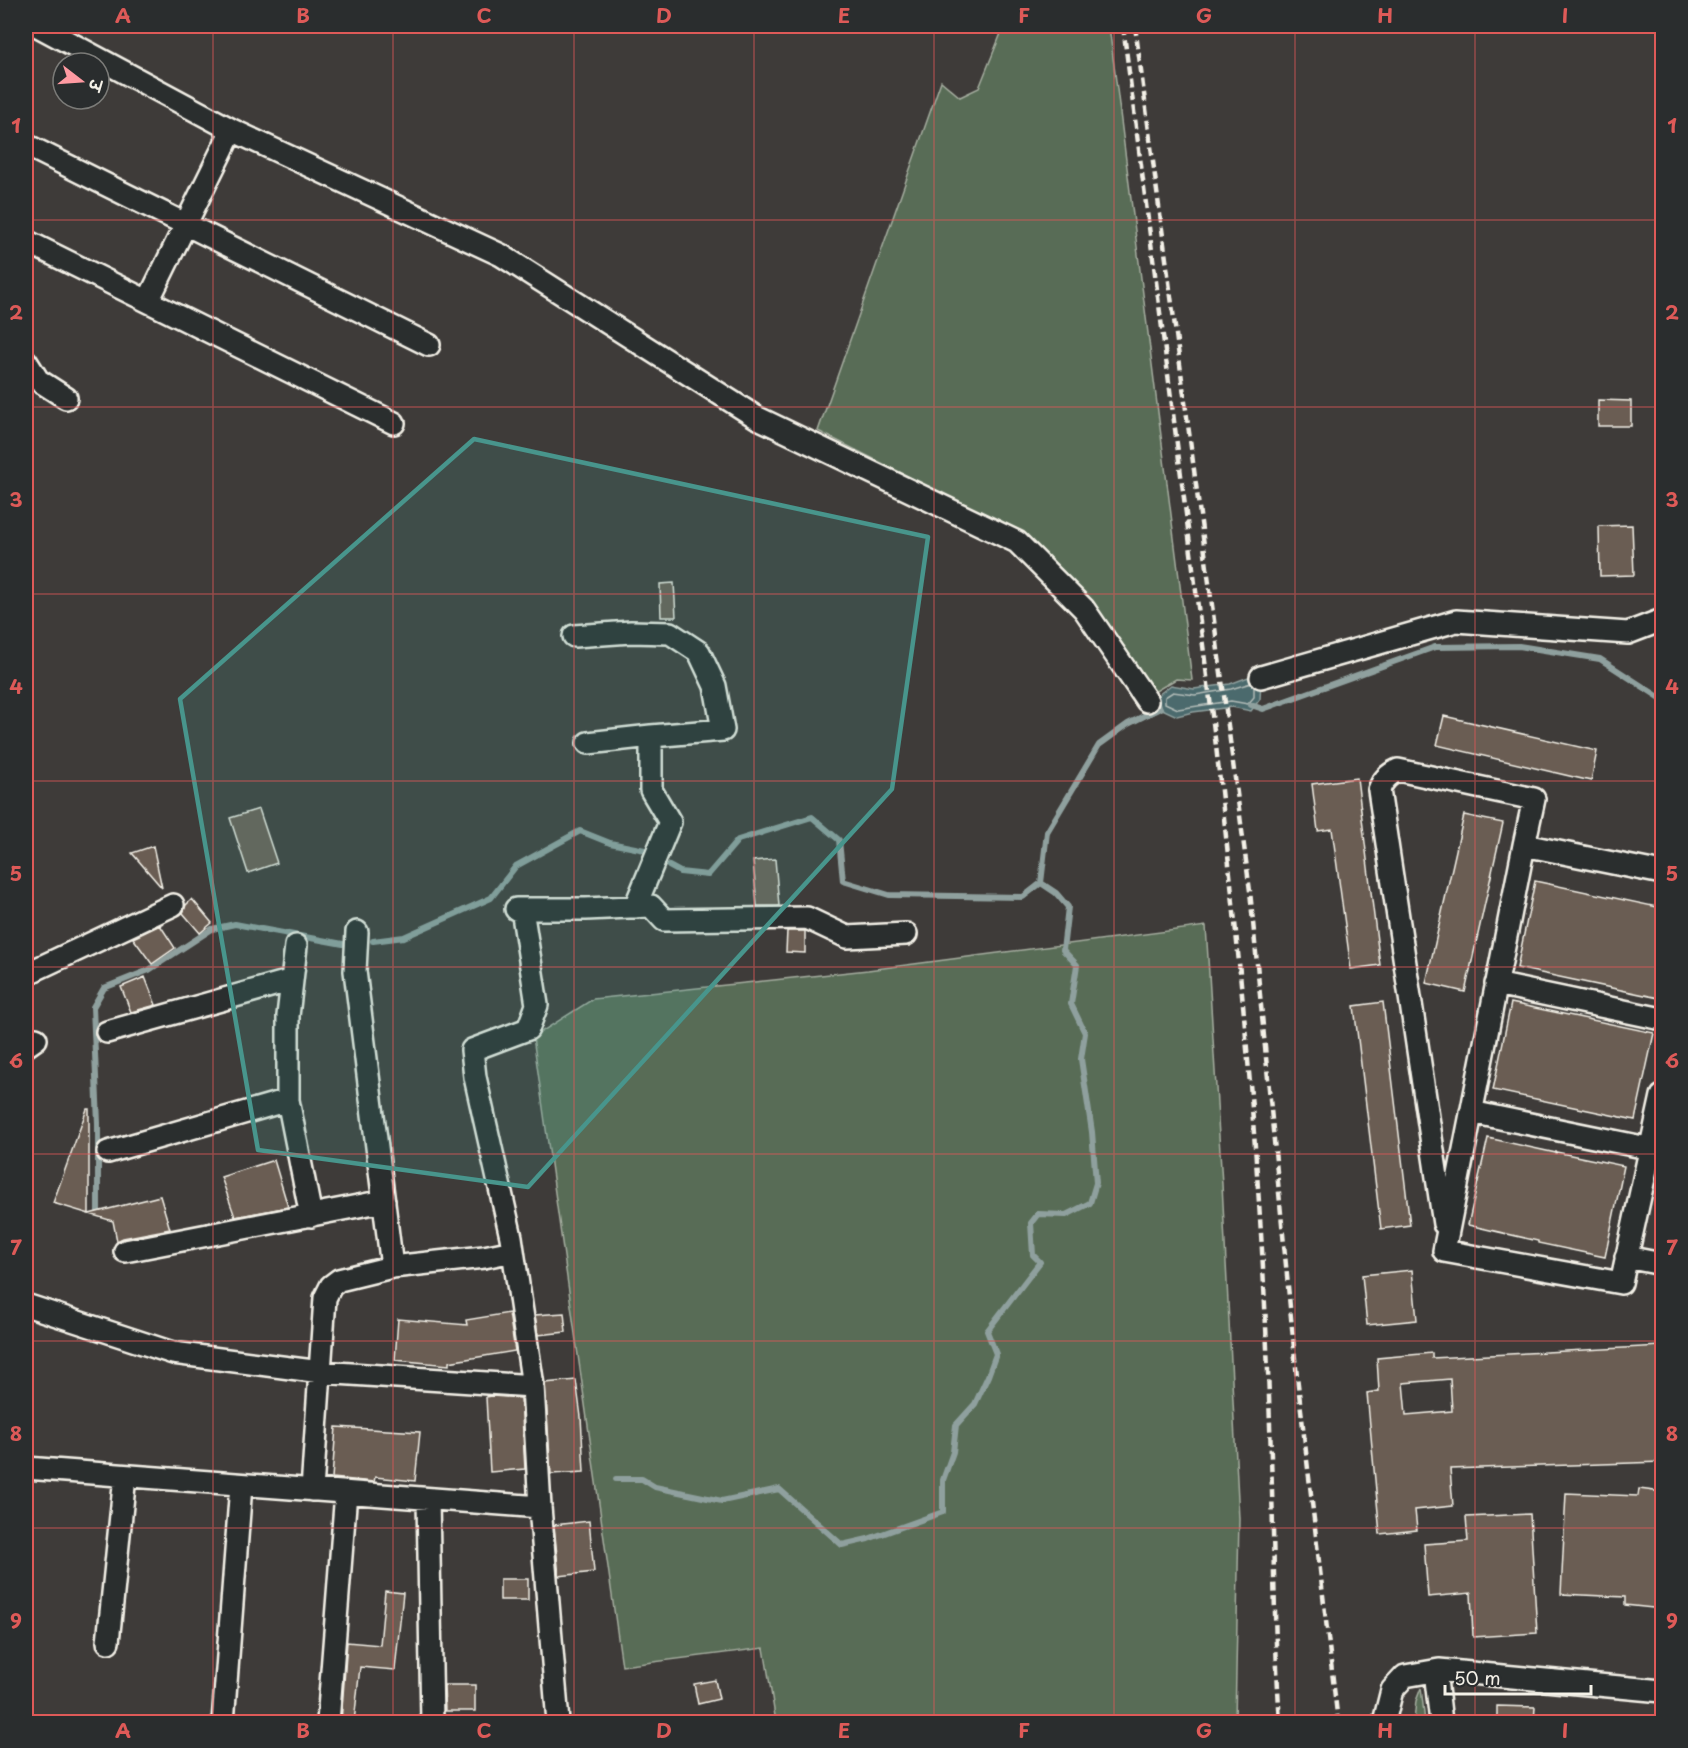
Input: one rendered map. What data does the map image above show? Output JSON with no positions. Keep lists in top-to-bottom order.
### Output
{
  "scale_bar": "50 m",
  "north": "right",
  "grid": {
    "columns": [
      "A",
      "B",
      "C",
      "D",
      "E",
      "F",
      "G",
      "H",
      "I"
    ],
    "rows": [
      "1",
      "2",
      "3",
      "4",
      "5",
      "6",
      "7",
      "8",
      "9"
    ]
  }
}
